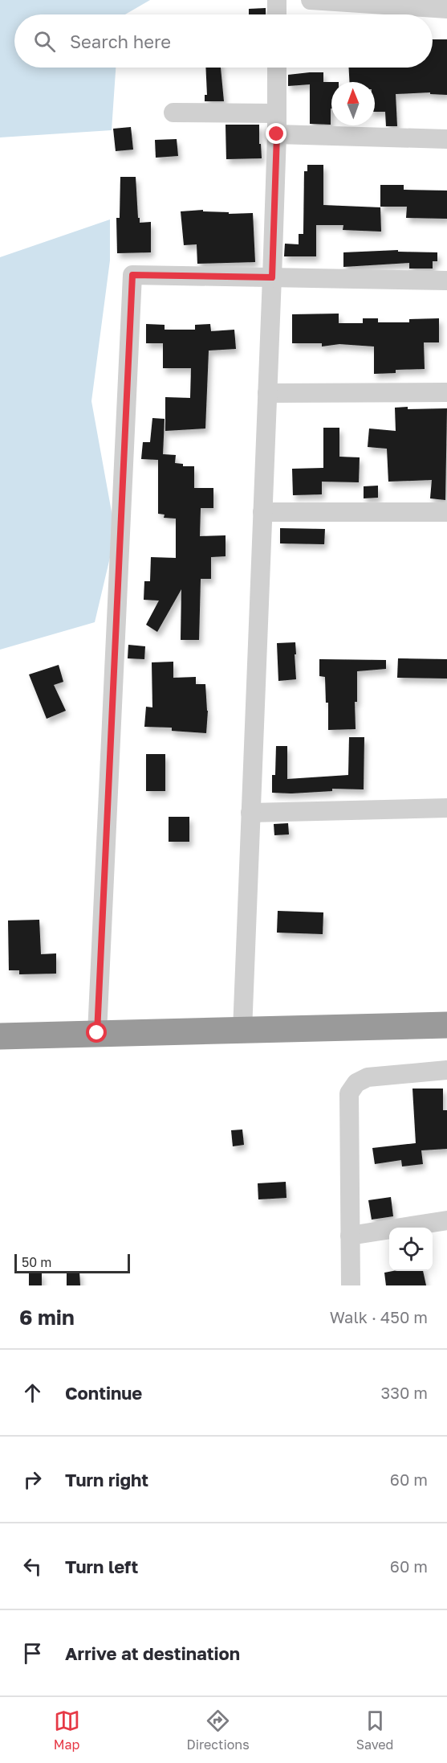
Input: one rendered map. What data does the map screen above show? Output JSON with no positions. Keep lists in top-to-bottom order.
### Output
{
  "scale_bar": "50 m",
  "north": "top",
  "page": {
    "search": "Search here",
    "scale": "50 m",
    "heading": ["6 min", "Walk · 450 m"],
    "list": [
      ["Continue", "330 m"],
      ["Turn right", "60 m"],
      ["Turn left", "60 m"],
      "Arrive at destination"
    ],
    "nav": ["Map", "Directions", "Saved"]
  }
}
